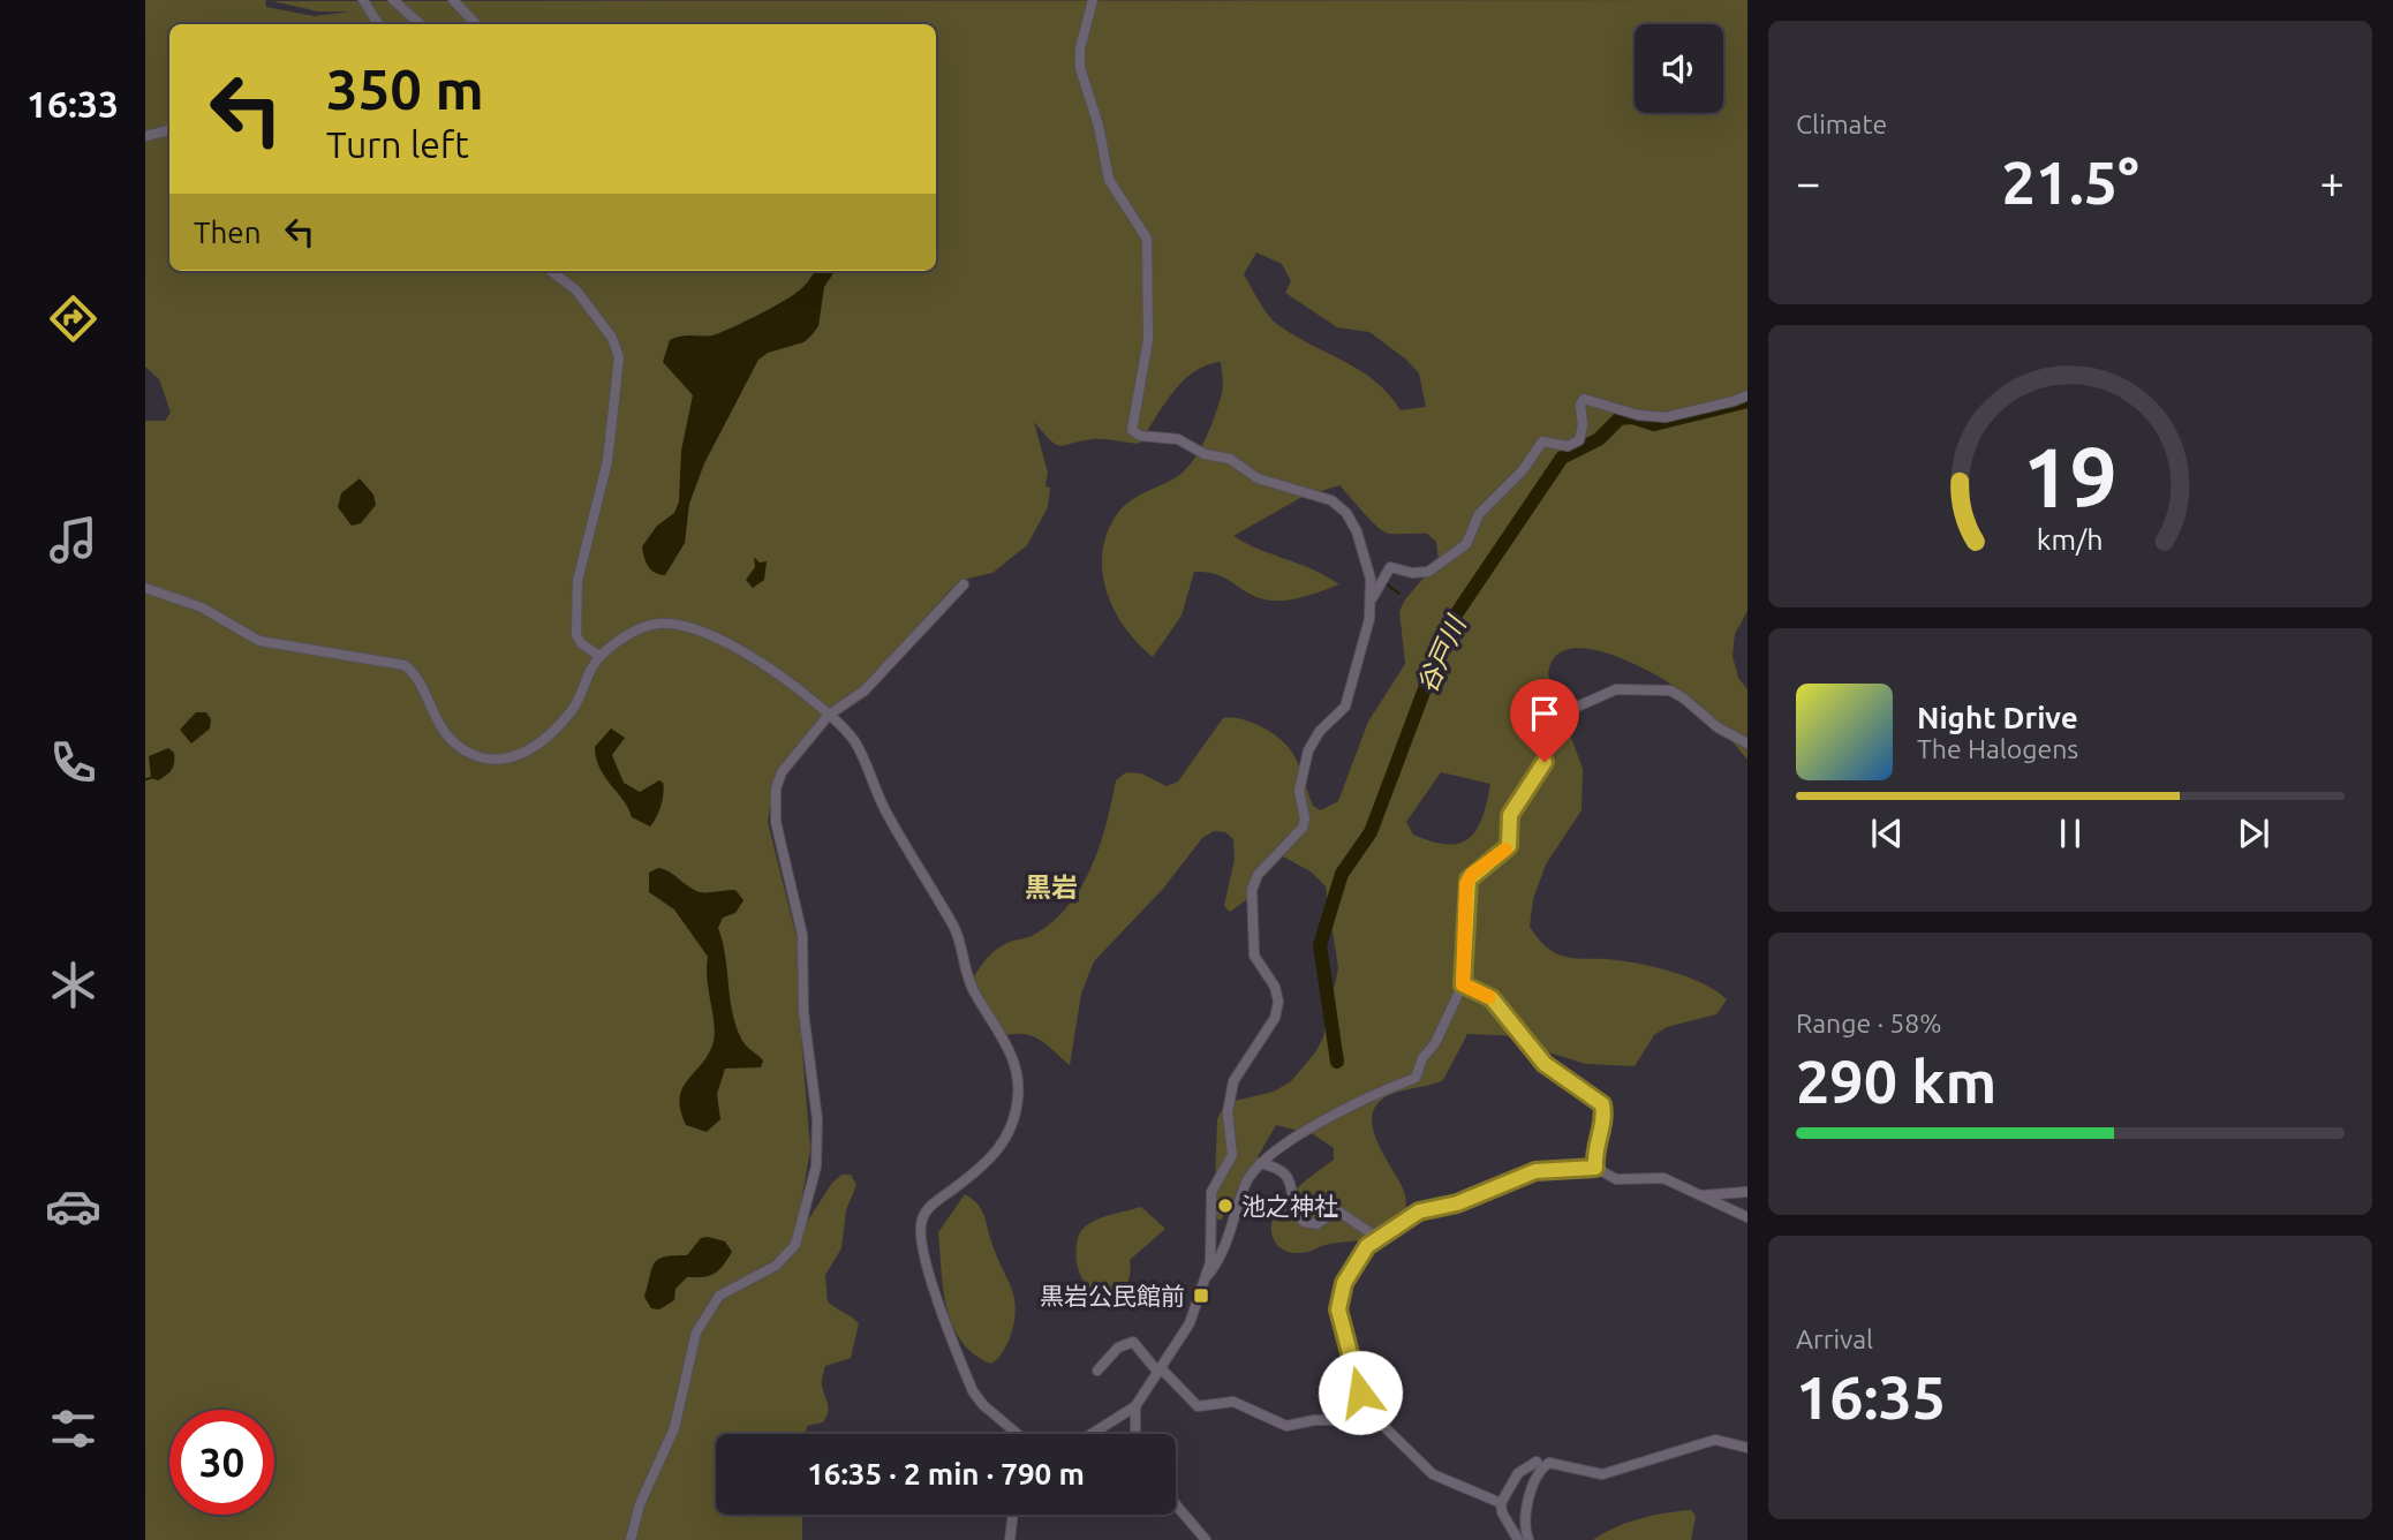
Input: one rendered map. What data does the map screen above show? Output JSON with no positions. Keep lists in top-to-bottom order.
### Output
{
  "districts": ["黒岩"],
  "water": ["谷戸川"],
  "places": {
    "other": ["池之神社"],
    "transit": ["黒岩公民館前"]
  },
  "page": {
    "tabs": "16:33",
    "tile": [
      "Climate",
      ["Range · 58%", "290 km"],
      ["Arrival", "16:35"]
    ],
    "turn": ["350 m", "Turn left"],
    "heat": ["−", "21.5°", "+"],
    "then": "Then",
    "song": ["Night Drive", "The Halogens"],
    "limit": "30",
    "trip": "16:35 · 2 min · 790 m",
    "gauge": ["19", "km/h"]
  }
}
